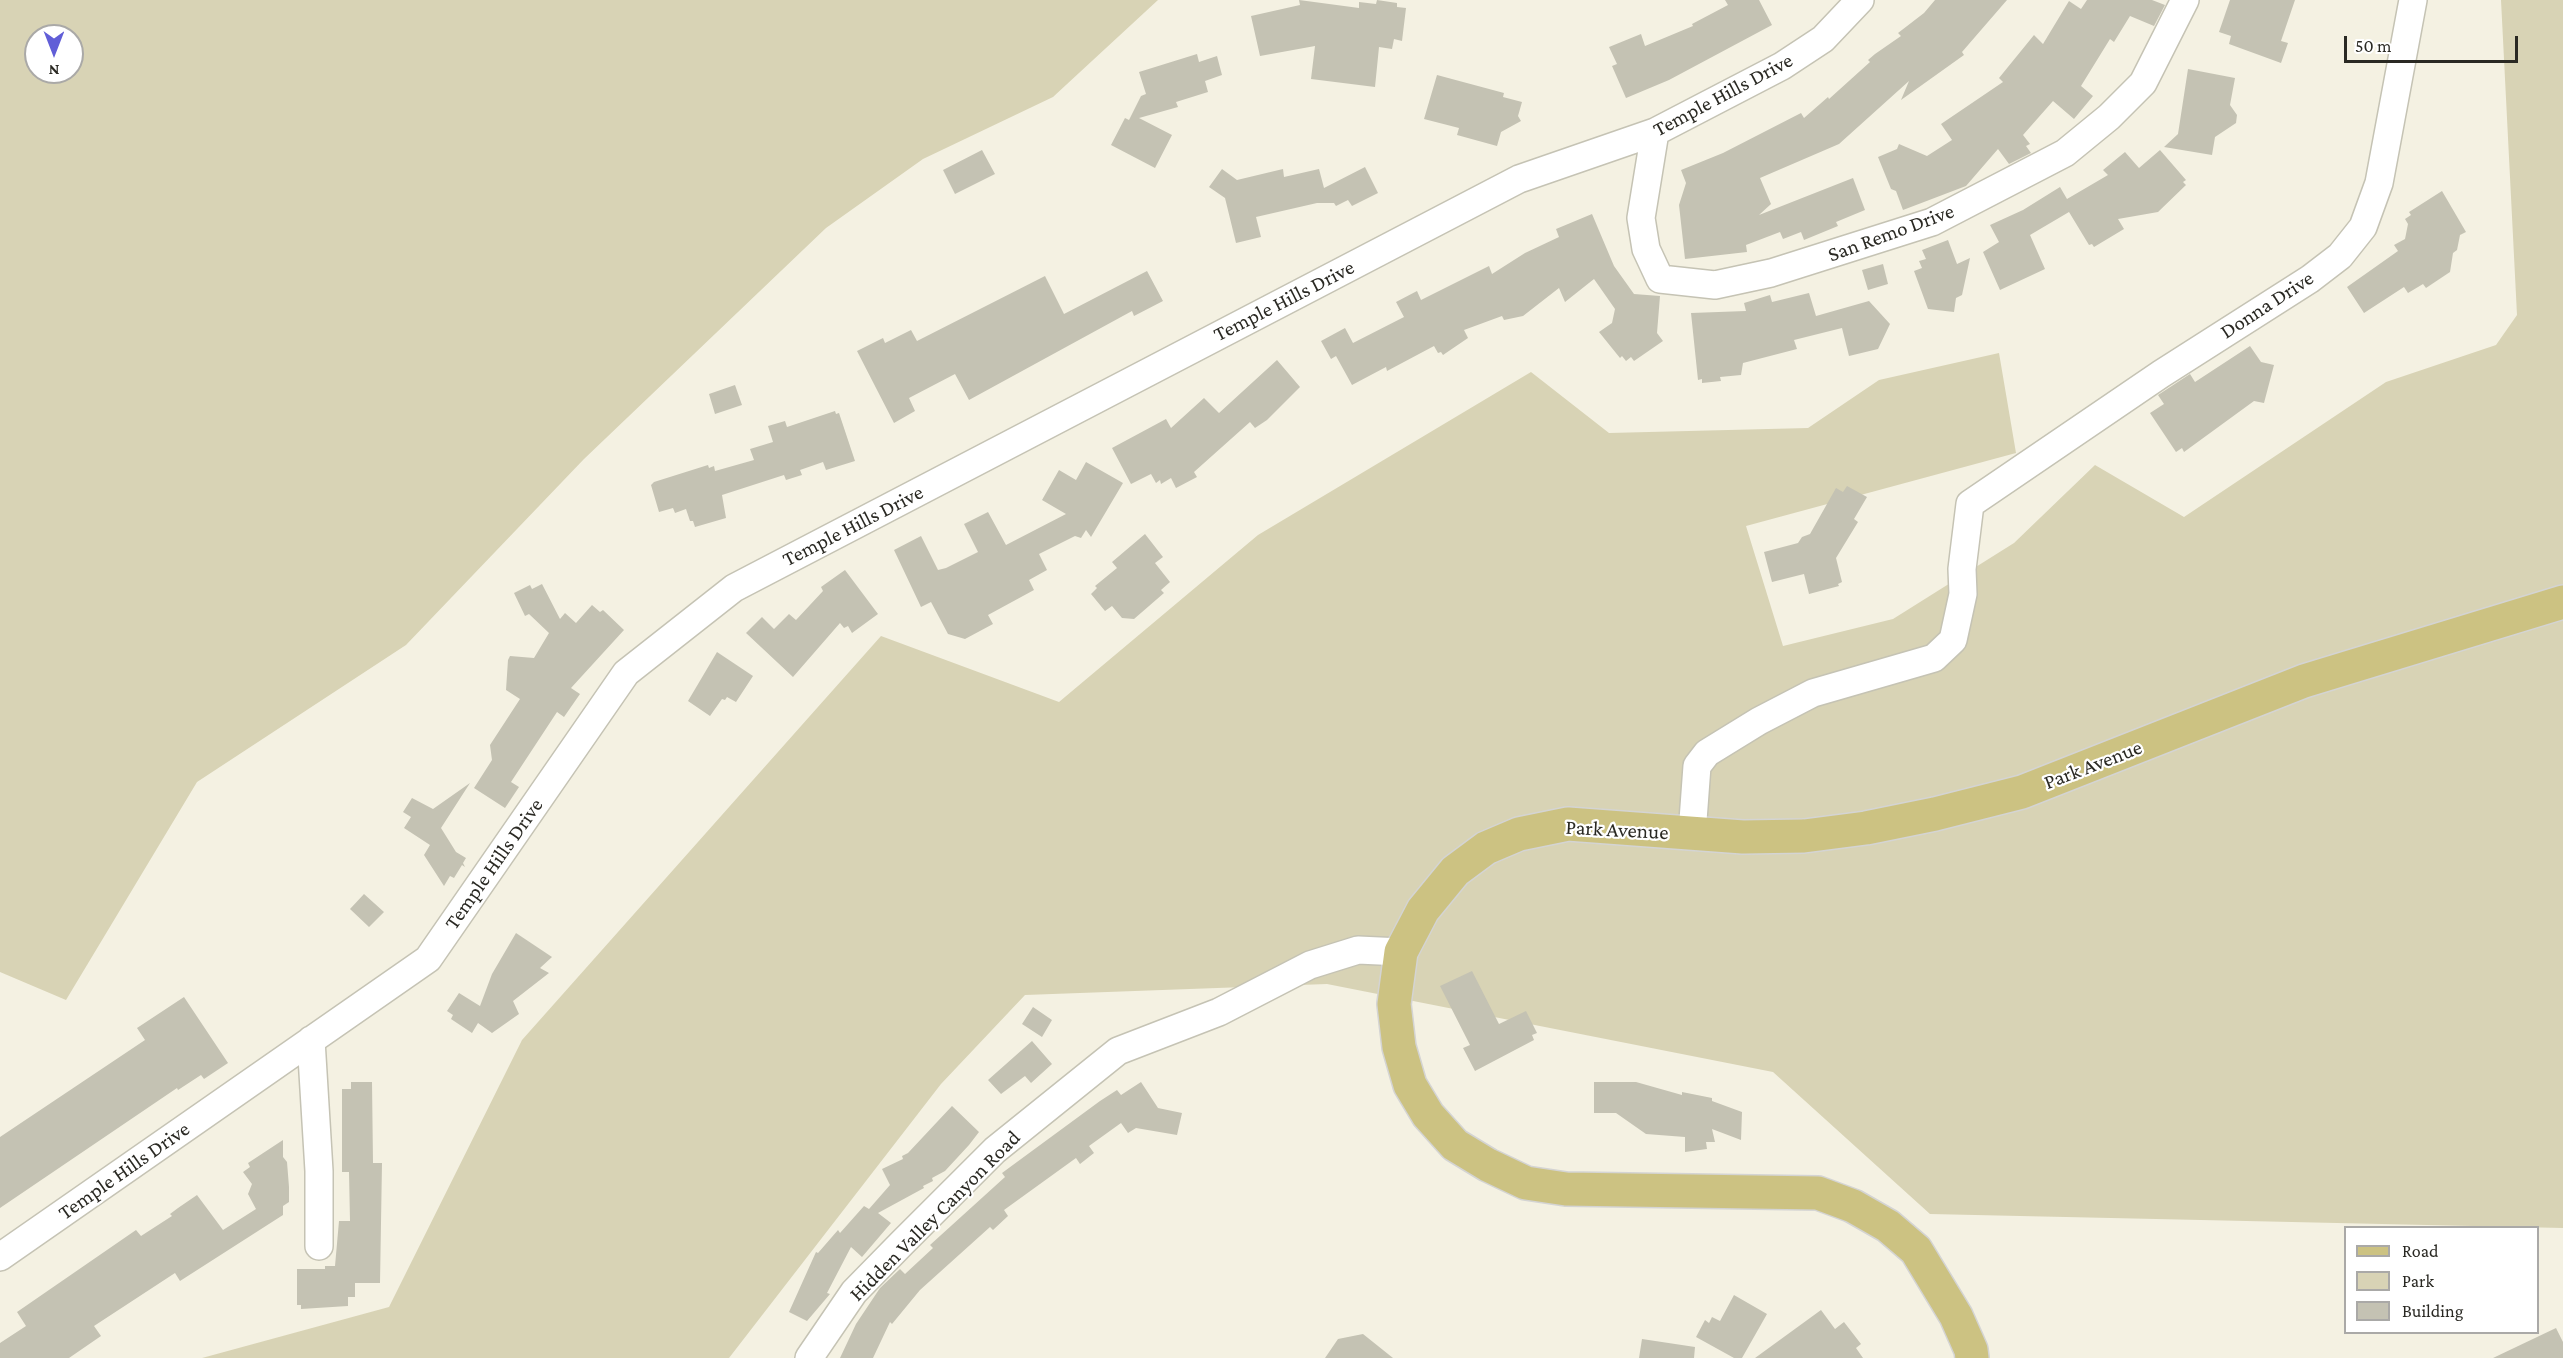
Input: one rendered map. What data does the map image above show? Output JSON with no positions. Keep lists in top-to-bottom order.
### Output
{
  "streets": {
    "main road": ["Park Avenue"],
    "street": [
      "Temple Hills Drive",
      "San Remo Drive",
      "Donna Drive",
      "Hidden Valley Canyon Road"
    ]
  },
  "crossings": [
    ["Temple Hills Drive", "San Remo Drive"],
    ["Donna Drive", "Park Avenue"],
    ["Park Avenue", "Hidden Valley Canyon Road"]
  ],
  "legend": ["Road", "Park", "Building"],
  "scale_bar": "50 m",
  "north": "bottom"
}
